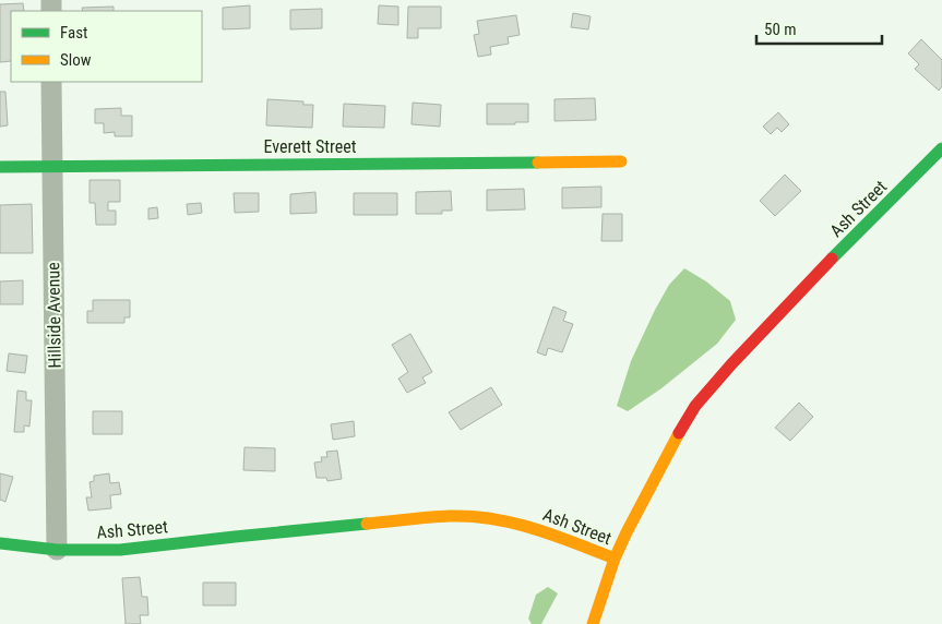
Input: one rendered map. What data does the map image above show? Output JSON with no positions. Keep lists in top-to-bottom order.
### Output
{
  "streets": {
    "street": ["Everett Street", "Ash Street", "Hillside Avenue"]
  },
  "crossings": [
    ["Everett Street", "Hillside Avenue"],
    ["Ash Street", "Hillside Avenue"]
  ],
  "legend": ["Fast", "Slow"],
  "scale_bar": "50 m"
}
